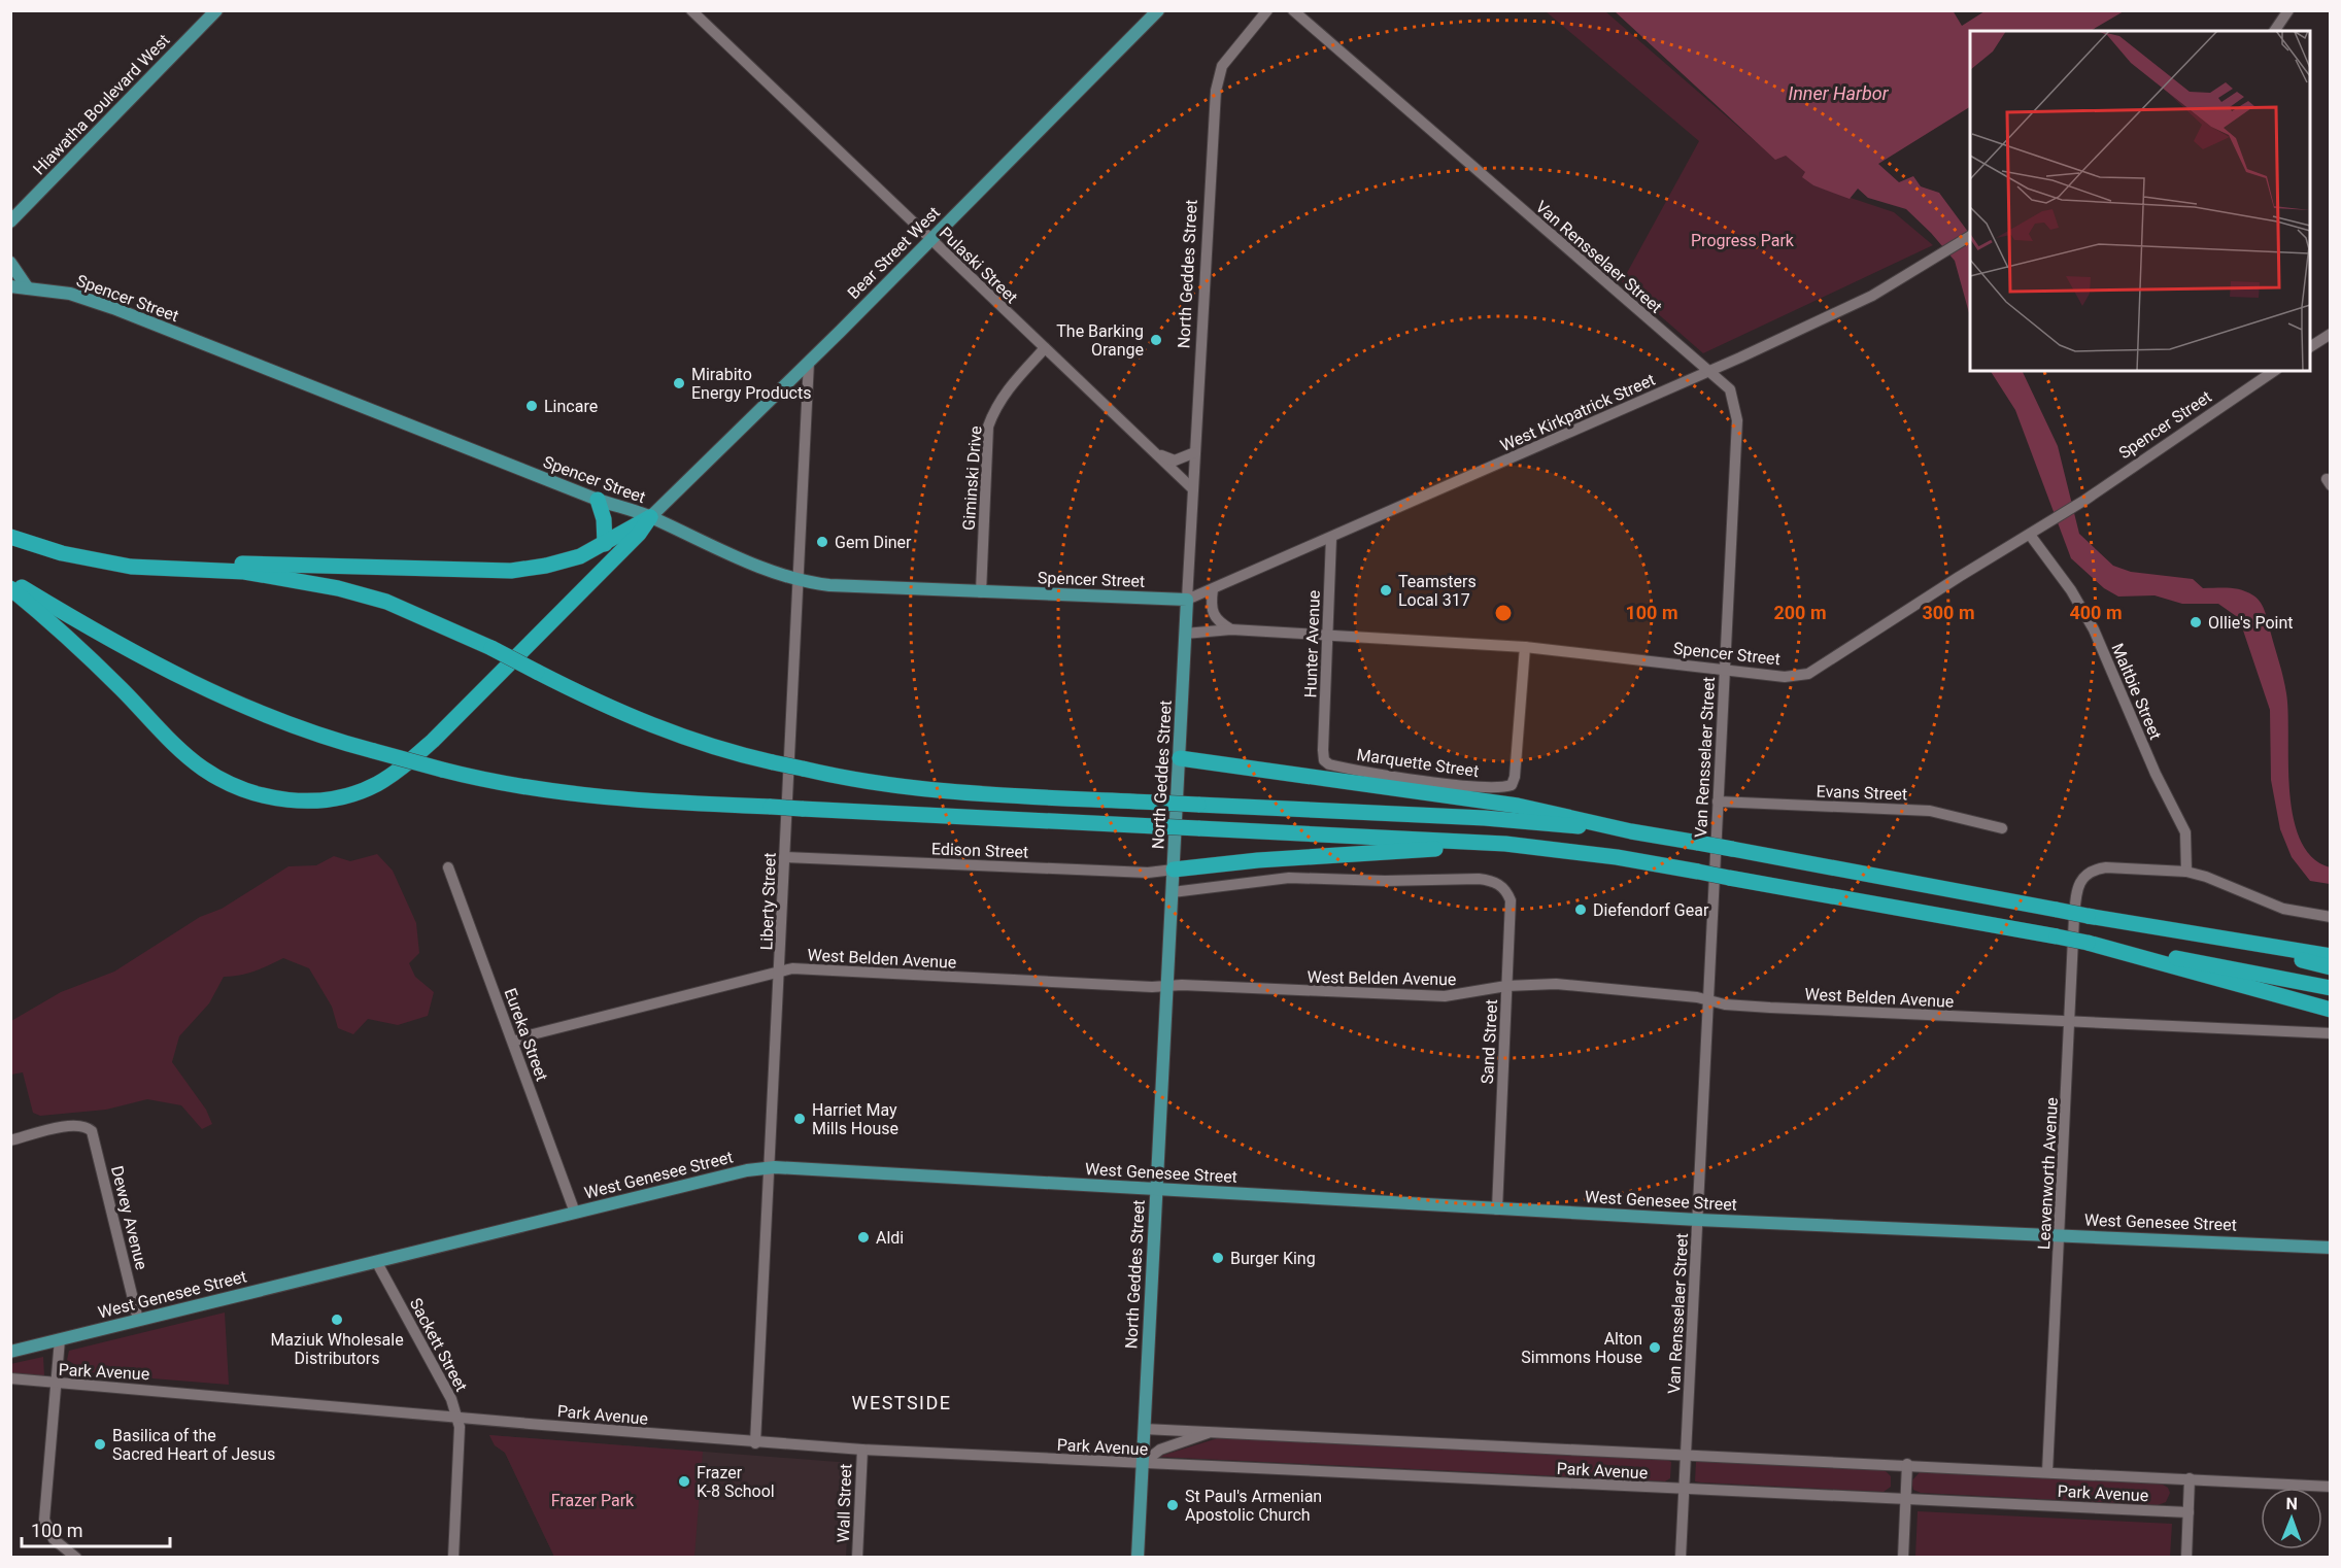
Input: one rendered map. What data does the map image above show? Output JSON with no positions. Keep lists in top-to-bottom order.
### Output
{
  "streets": {
    "main road": [
      "Hiawatha Boulevard West",
      "Bear Street West",
      "North Geddes Street",
      "Spencer Street",
      "West Genesee Street"
    ],
    "street": [
      "Van Rensselaer Street",
      "Pulaski Street",
      "West Kirkpatrick Street",
      "Giminski Drive",
      "Hunter Avenue",
      "Maltbie Street",
      "Marquette Street",
      "Evans Street",
      "Edison Street",
      "Liberty Street",
      "West Belden Avenue",
      "Eureka Street",
      "Sand Street",
      "Leavenworth Avenue",
      "Dewey Avenue",
      "Sackett Street",
      "Park Avenue",
      "Wall Street"
    ]
  },
  "crossings": [
    ["Bear Street West", "Pulaski Street"],
    ["Bear Street West", "Spencer Street"],
    ["Bear Street West", "Liberty Street"],
    ["Van Rensselaer Street", "Spencer Street"],
    ["Van Rensselaer Street", "West Kirkpatrick Street"],
    ["Van Rensselaer Street", "Evans Street"],
    ["Van Rensselaer Street", "West Belden Avenue"],
    ["Van Rensselaer Street", "West Genesee Street"],
    ["Van Rensselaer Street", "Park Avenue"],
    ["Pulaski Street", "North Geddes Street"],
    ["Pulaski Street", "Giminski Drive"],
    ["North Geddes Street", "Spencer Street"],
    ["North Geddes Street", "West Kirkpatrick Street"],
    ["North Geddes Street", "Edison Street"],
    ["North Geddes Street", "West Belden Avenue"],
    ["North Geddes Street", "Sand Street"],
    ["North Geddes Street", "West Genesee Street"],
    ["North Geddes Street", "Park Avenue"],
    ["Spencer Street", "West Kirkpatrick Street"],
    ["Spencer Street", "Giminski Drive"],
    ["Spencer Street", "Hunter Avenue"],
    ["Spencer Street", "Maltbie Street"],
    ["Spencer Street", "Marquette Street"],
    ["Spencer Street", "Liberty Street"],
    ["West Kirkpatrick Street", "Hunter Avenue"],
    ["Hunter Avenue", "Marquette Street"],
    ["Maltbie Street", "Leavenworth Avenue"],
    ["Edison Street", "Liberty Street"],
    ["Liberty Street", "West Belden Avenue"],
    ["Liberty Street", "West Genesee Street"],
    ["Liberty Street", "Park Avenue"],
    ["West Belden Avenue", "Eureka Street"],
    ["West Belden Avenue", "Sand Street"],
    ["West Belden Avenue", "Leavenworth Avenue"],
    ["Eureka Street", "West Genesee Street"],
    ["Sand Street", "West Genesee Street"],
    ["West Genesee Street", "Leavenworth Avenue"],
    ["West Genesee Street", "Dewey Avenue"],
    ["West Genesee Street", "Sackett Street"],
    ["Leavenworth Avenue", "Park Avenue"],
    ["Sackett Street", "Park Avenue"],
    ["Park Avenue", "Wall Street"]
  ],
  "districts": ["WESTSIDE"],
  "water": ["Inner Harbor"],
  "parks": ["Progress Park", "Frazer Park"],
  "places": [
    "The Barking Orange",
    "Mirabito Energy Products",
    "Lincare",
    "Gem Diner",
    "Teamsters Local 317",
    "Ollie's Point",
    "Diefendorf Gear",
    "Harriet May Mills House",
    "Aldi",
    "Burger King",
    "Maziuk Wholesale Distributors",
    "Alton Simmons House",
    "Basilica of the Sacred Heart of Jesus",
    "Frazer K-8 School",
    "St Paul's Armenian Apostolic Church"
  ],
  "scale_bar": "100 m",
  "north": "top",
  "rings": [
    "100 m",
    "200 m",
    "300 m",
    "400 m"
  ]
}
